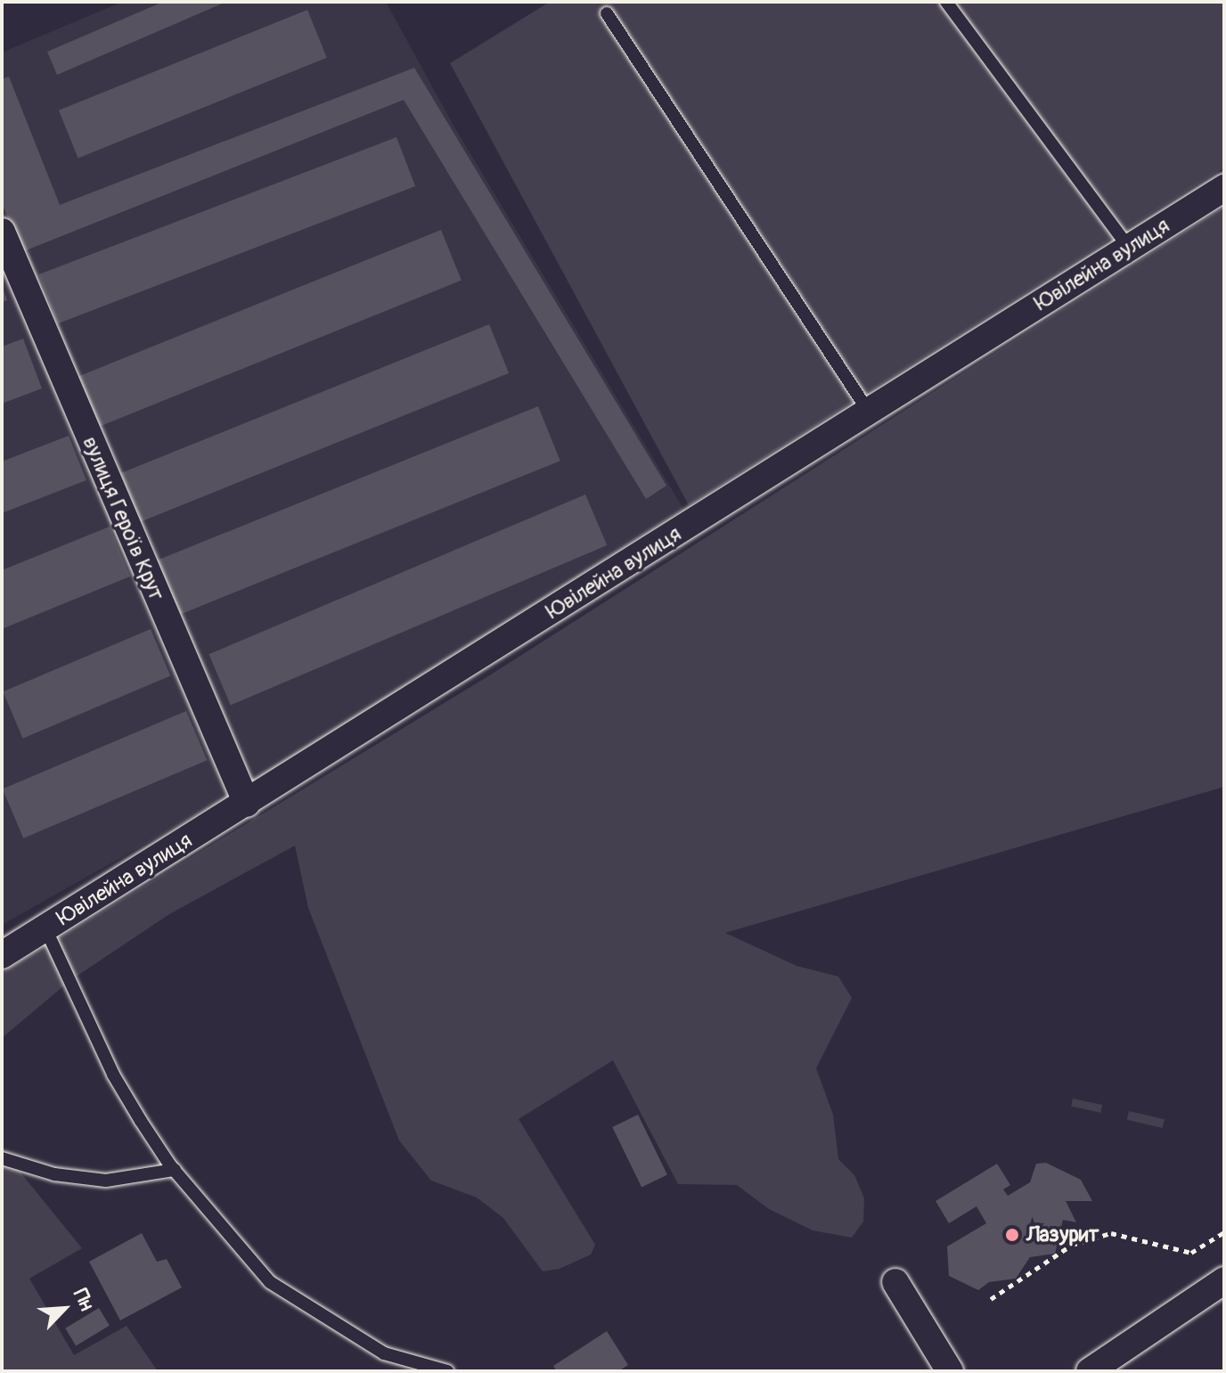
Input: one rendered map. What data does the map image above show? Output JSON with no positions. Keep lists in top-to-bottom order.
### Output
{
  "streets": {
    "street": ["Ювілейна вулиця", "вулиця Героїв Крут"]
  },
  "crossings": [
    ["Ювілейна вулиця", "вулиця Героїв Крут"]
  ],
  "places": ["Лазурит"],
  "north": "top right"
}
